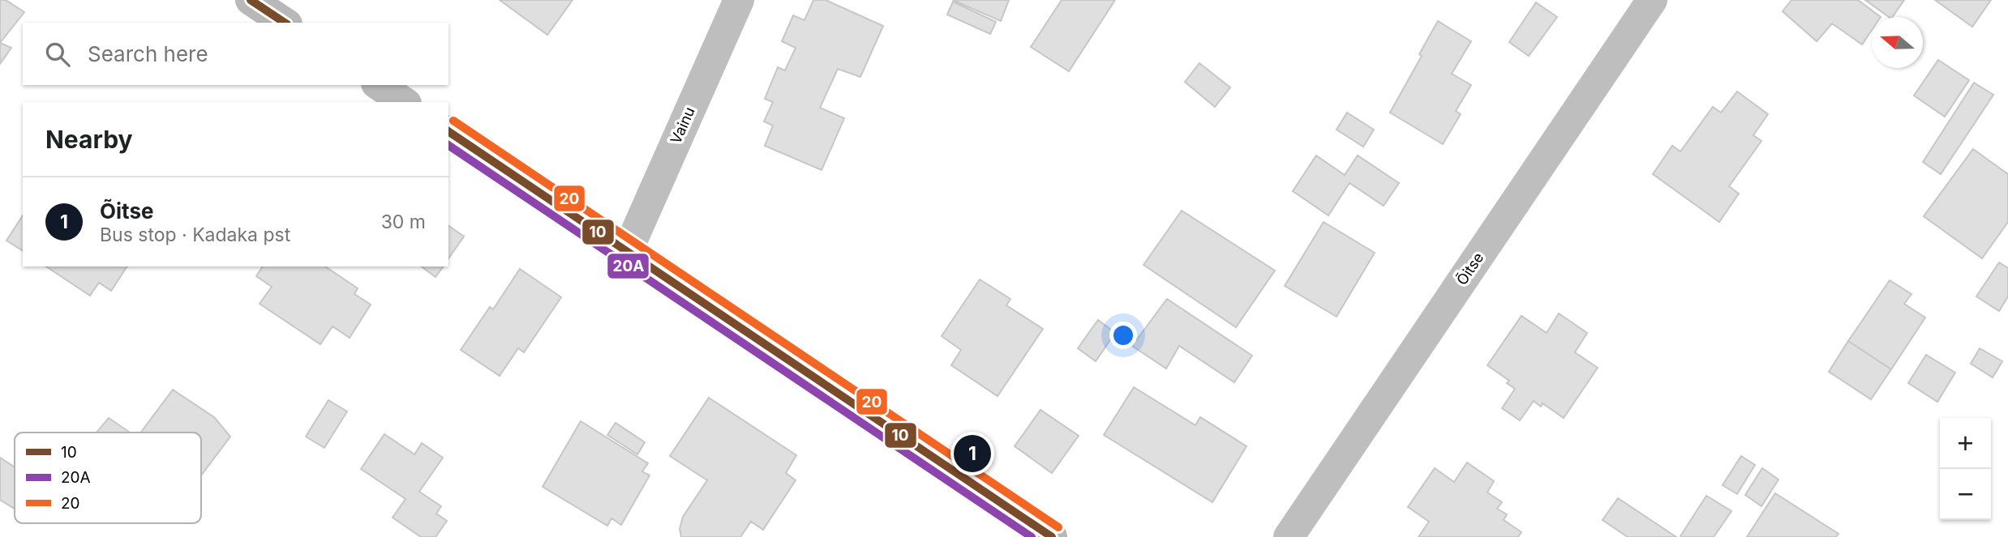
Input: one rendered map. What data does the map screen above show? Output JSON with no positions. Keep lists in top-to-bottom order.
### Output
{
  "streets": {
    "street": ["Vainu", "Õitse"]
  },
  "lines": ["transit line 10", "transit line 20", "transit line 20A"],
  "legend": ["10", "20A", "20"],
  "north": "left",
  "page": {
    "search": "Search here",
    "heading": "Nearby",
    "list": [
      {
        "mark": "1",
        "name": "Õitse",
        "note": "Bus stop · Kadaka pst",
        "value": "30 m"
      }
    ],
    "map_buttons": ["+", "−"],
    "pins": "1"
  }
}
